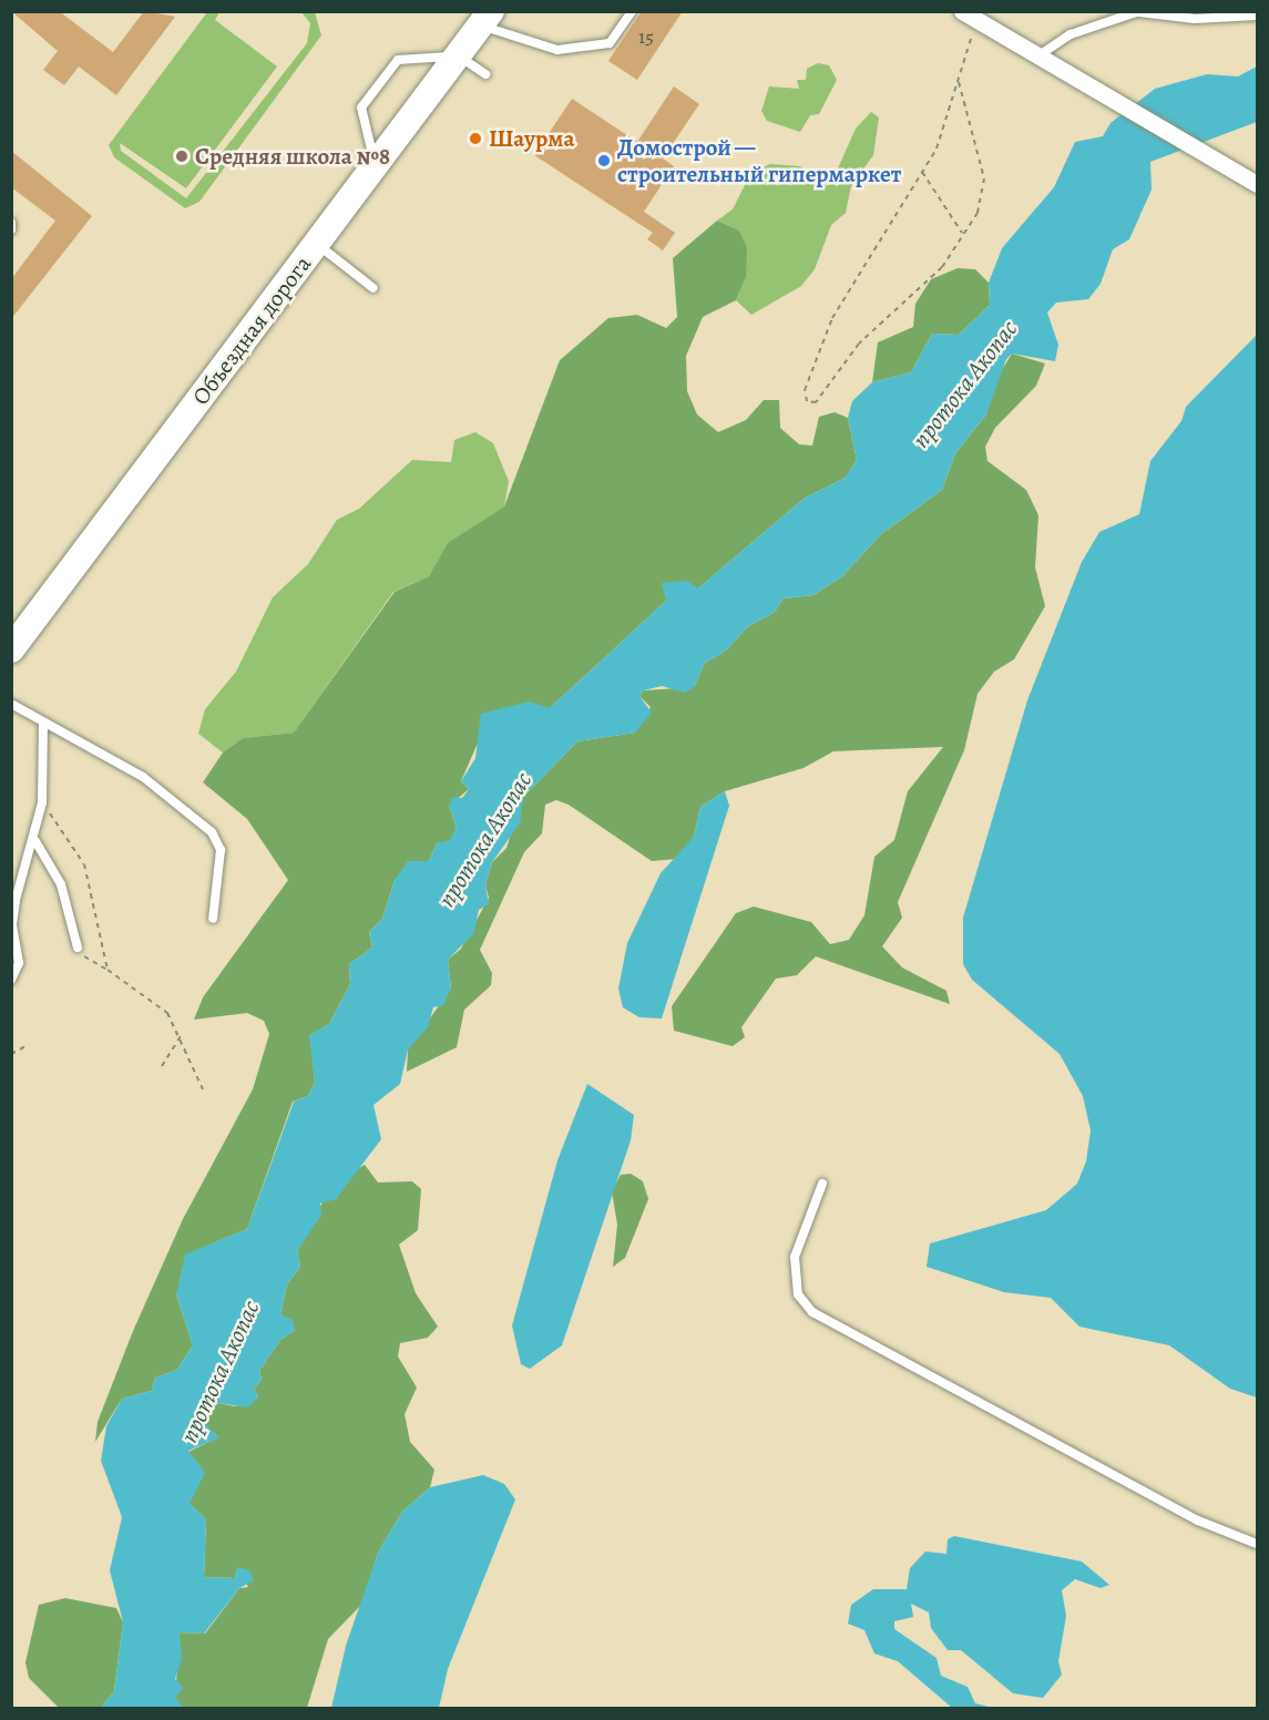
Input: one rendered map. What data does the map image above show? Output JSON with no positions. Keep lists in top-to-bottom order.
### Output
{
  "streets": {
    "main road": ["Объездная дорога"]
  },
  "water": ["протока Акопас"],
  "places": ["Шаурма", "Средняя школа №8", "Домострой — строительный гипермаркет"],
  "house_numbers": ["15"]
}
